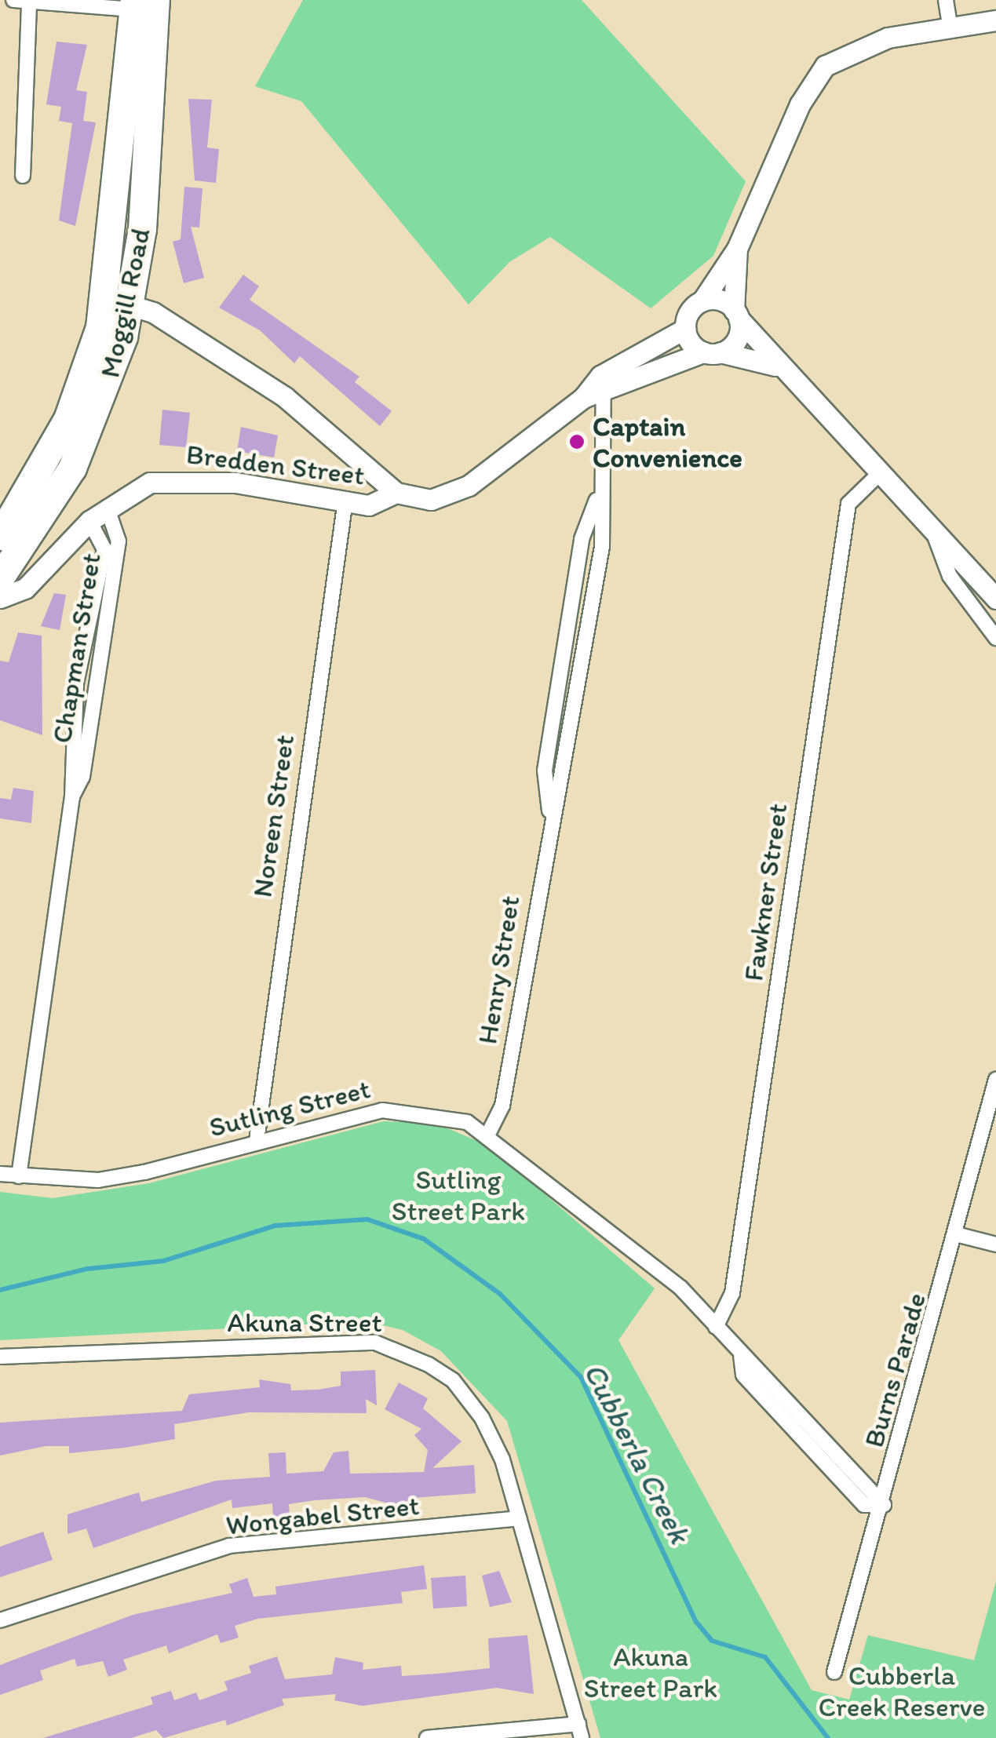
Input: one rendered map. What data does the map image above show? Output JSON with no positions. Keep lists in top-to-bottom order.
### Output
{
  "streets": {
    "highway": ["Moggill Road"],
    "main road": ["Bredden Street"],
    "street": [
      "Chapman Street",
      "Noreen Street",
      "Fawkner Street",
      "Henry Street",
      "Sutling Street",
      "Akuna Street",
      "Burns Parade",
      "Wongabel Street"
    ]
  },
  "crossings": [
    ["Bredden Street", "Chapman Street"],
    ["Bredden Street", "Noreen Street"],
    ["Chapman Street", "Sutling Street"],
    ["Noreen Street", "Sutling Street"],
    ["Fawkner Street", "Sutling Street"],
    ["Henry Street", "Sutling Street"],
    ["Sutling Street", "Burns Parade"],
    ["Akuna Street", "Wongabel Street"]
  ],
  "water": ["Cubberla Creek"],
  "parks": ["Sutling Street Park", "Akuna Street Park", "Cubberla Creek Reserve"],
  "places": ["Captain Convenience"]
}
